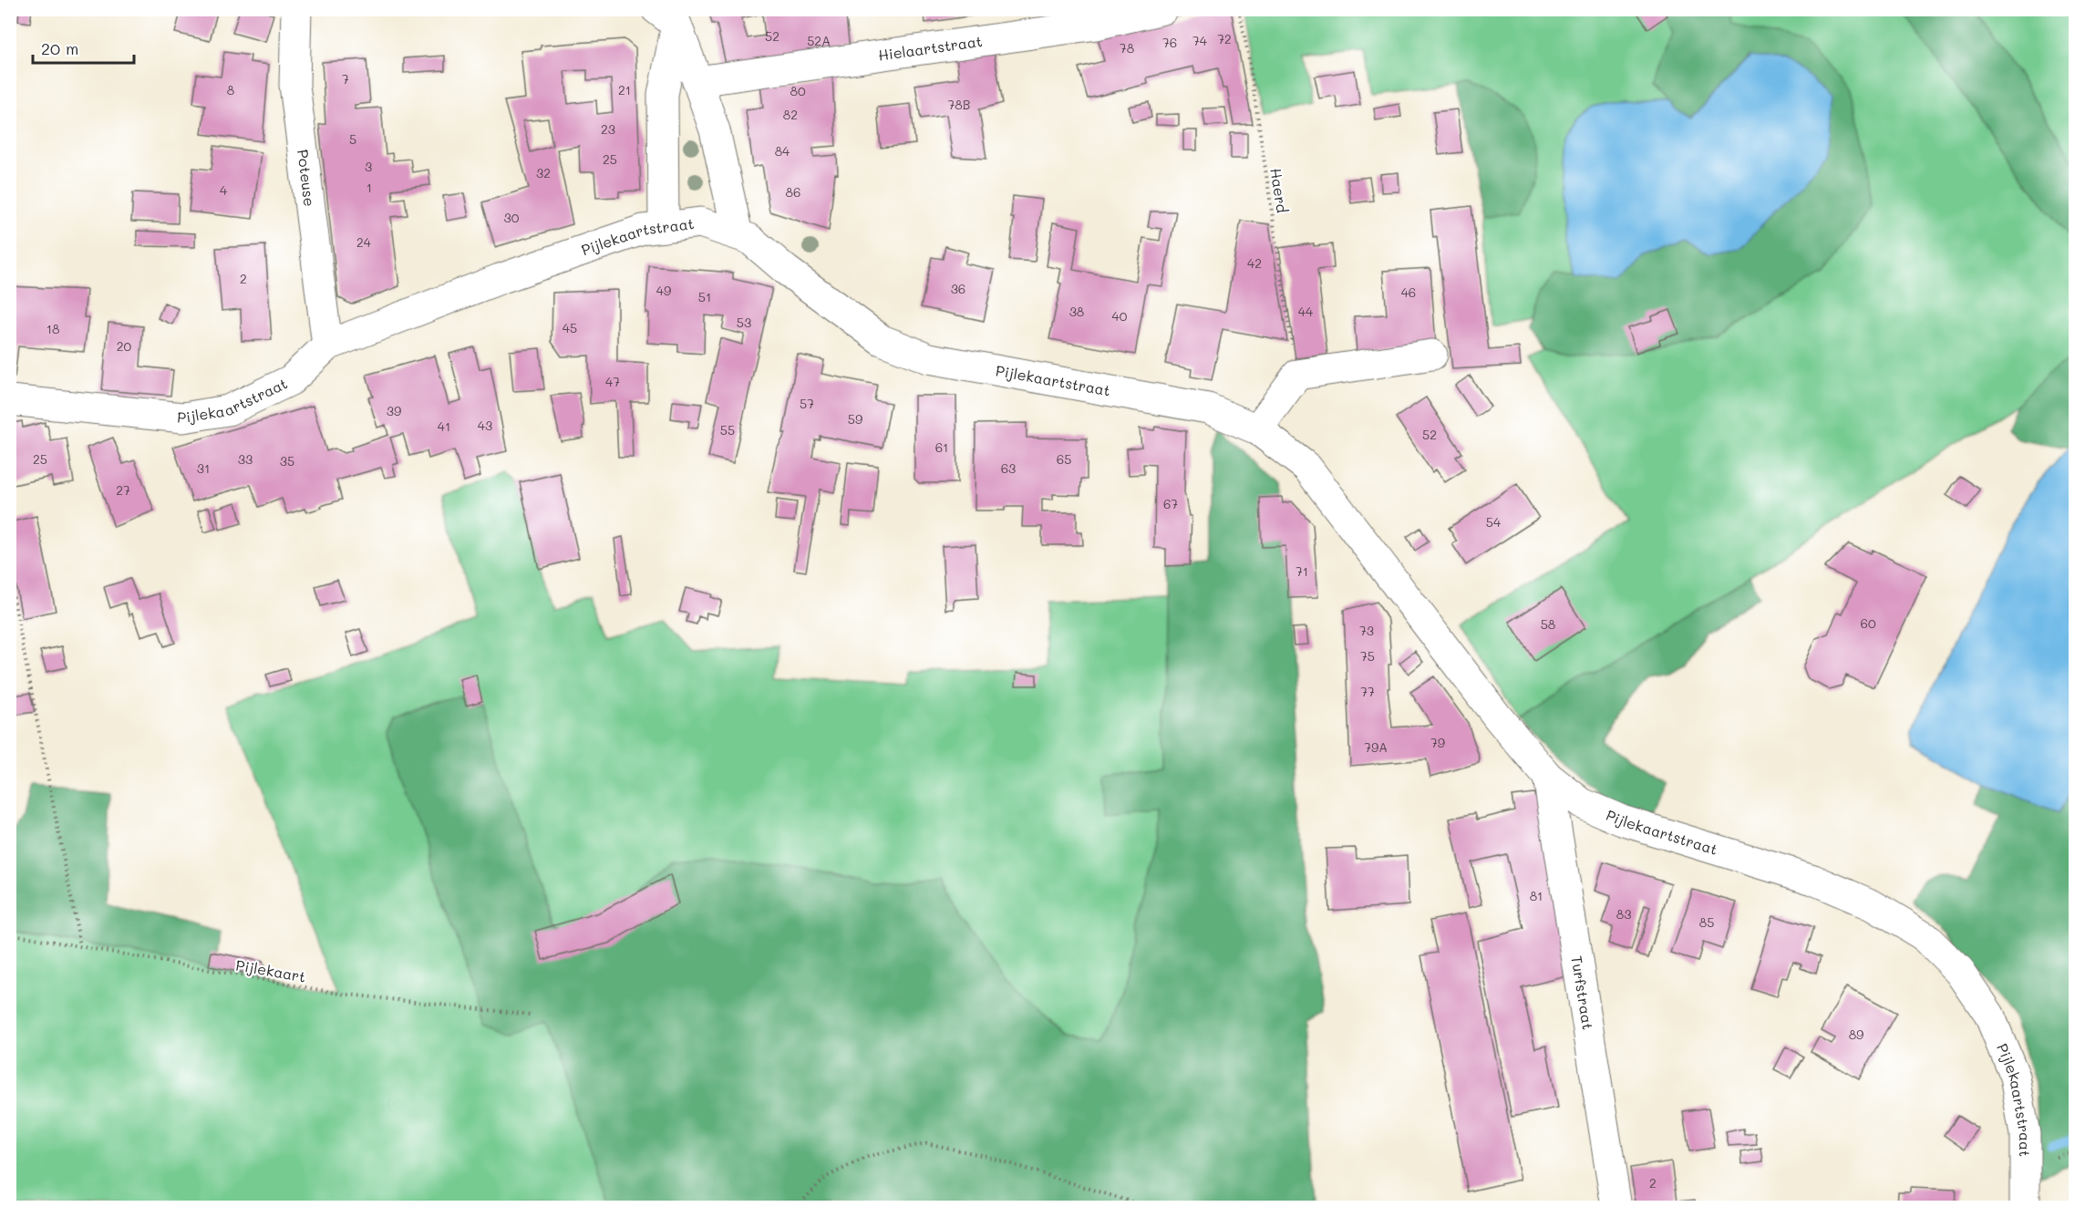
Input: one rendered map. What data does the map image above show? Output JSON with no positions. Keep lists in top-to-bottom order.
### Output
{
  "streets": {
    "street": [
      "Hielaartstraat",
      "Poteuse",
      "Pijlekaartstraat",
      "Turfstraat"
    ],
    "path": ["Haerd", "Pijlekaart"]
  },
  "crossings": [
    ["Poteuse", "Pijlekaartstraat"],
    ["Pijlekaartstraat", "Turfstraat"]
  ],
  "house_numbers": [
    "52",
    "72",
    "52A",
    "74",
    "76",
    "78",
    "7",
    "8",
    "21",
    "80",
    "78B",
    "82",
    "23",
    "5",
    "84",
    "25",
    "3",
    "32",
    "1",
    "4",
    "86",
    "30",
    "24",
    "42",
    "2",
    "36",
    "49",
    "46",
    "51",
    "38",
    "44",
    "40",
    "53",
    "45",
    "18",
    "20",
    "47",
    "57",
    "39",
    "59",
    "43",
    "41",
    "55",
    "52",
    "61",
    "25",
    "33",
    "65",
    "35",
    "31",
    "63",
    "27",
    "67",
    "54",
    "71",
    "60",
    "58",
    "73",
    "75",
    "77",
    "79",
    "79A",
    "81",
    "83",
    "85",
    "89",
    "2"
  ],
  "scale_bar": "20 m"
}
